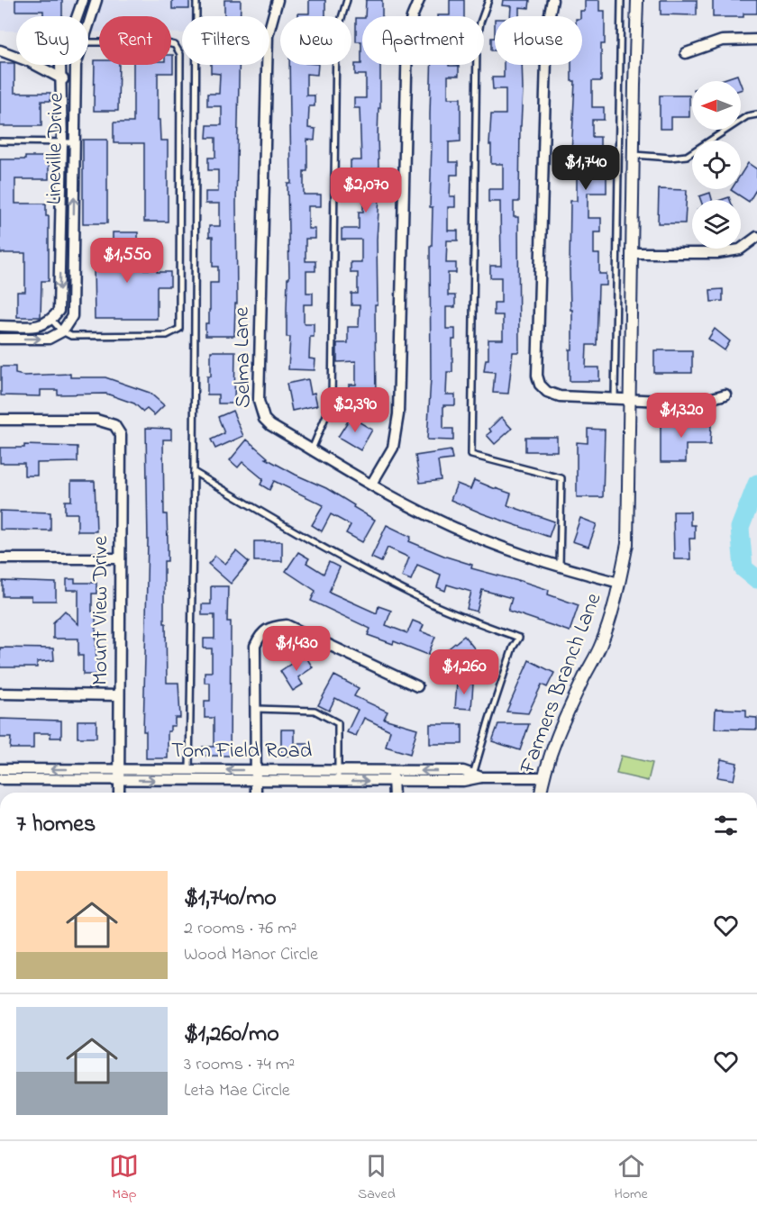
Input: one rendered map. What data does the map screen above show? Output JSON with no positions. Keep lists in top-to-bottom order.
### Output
{
  "streets": {
    "street": [
      "Lineville Drive",
      "Selma Lane",
      "Mount View Drive",
      "Farmers Branch Lane",
      "Tom Field Road"
    ]
  },
  "crossings": [
    ["Selma Lane", "Farmers Branch Lane"],
    ["Mount View Drive", "Tom Field Road"],
    ["Farmers Branch Lane", "Tom Field Road"]
  ],
  "north": "left",
  "page": {
    "chip": [
      "Buy",
      "Rent",
      "Filters",
      "New",
      "Apartment",
      "House"
    ],
    "price": [
      "$1,740",
      "$2,070",
      "$1,550",
      "$2,390",
      "$1,320",
      "$1,430",
      "$1,260"
    ],
    "heading": "7 homes",
    "list": [
      {
        "name": "$1,740/mo",
        "note": "2 rooms · 76 m² · Wood Manor Circle"
      },
      {
        "name": "$1,260/mo",
        "note": "3 rooms · 74 m² · Leta Mae Circle"
      }
    ],
    "tabs": ["Map", "Saved", "Home"]
  }
}
